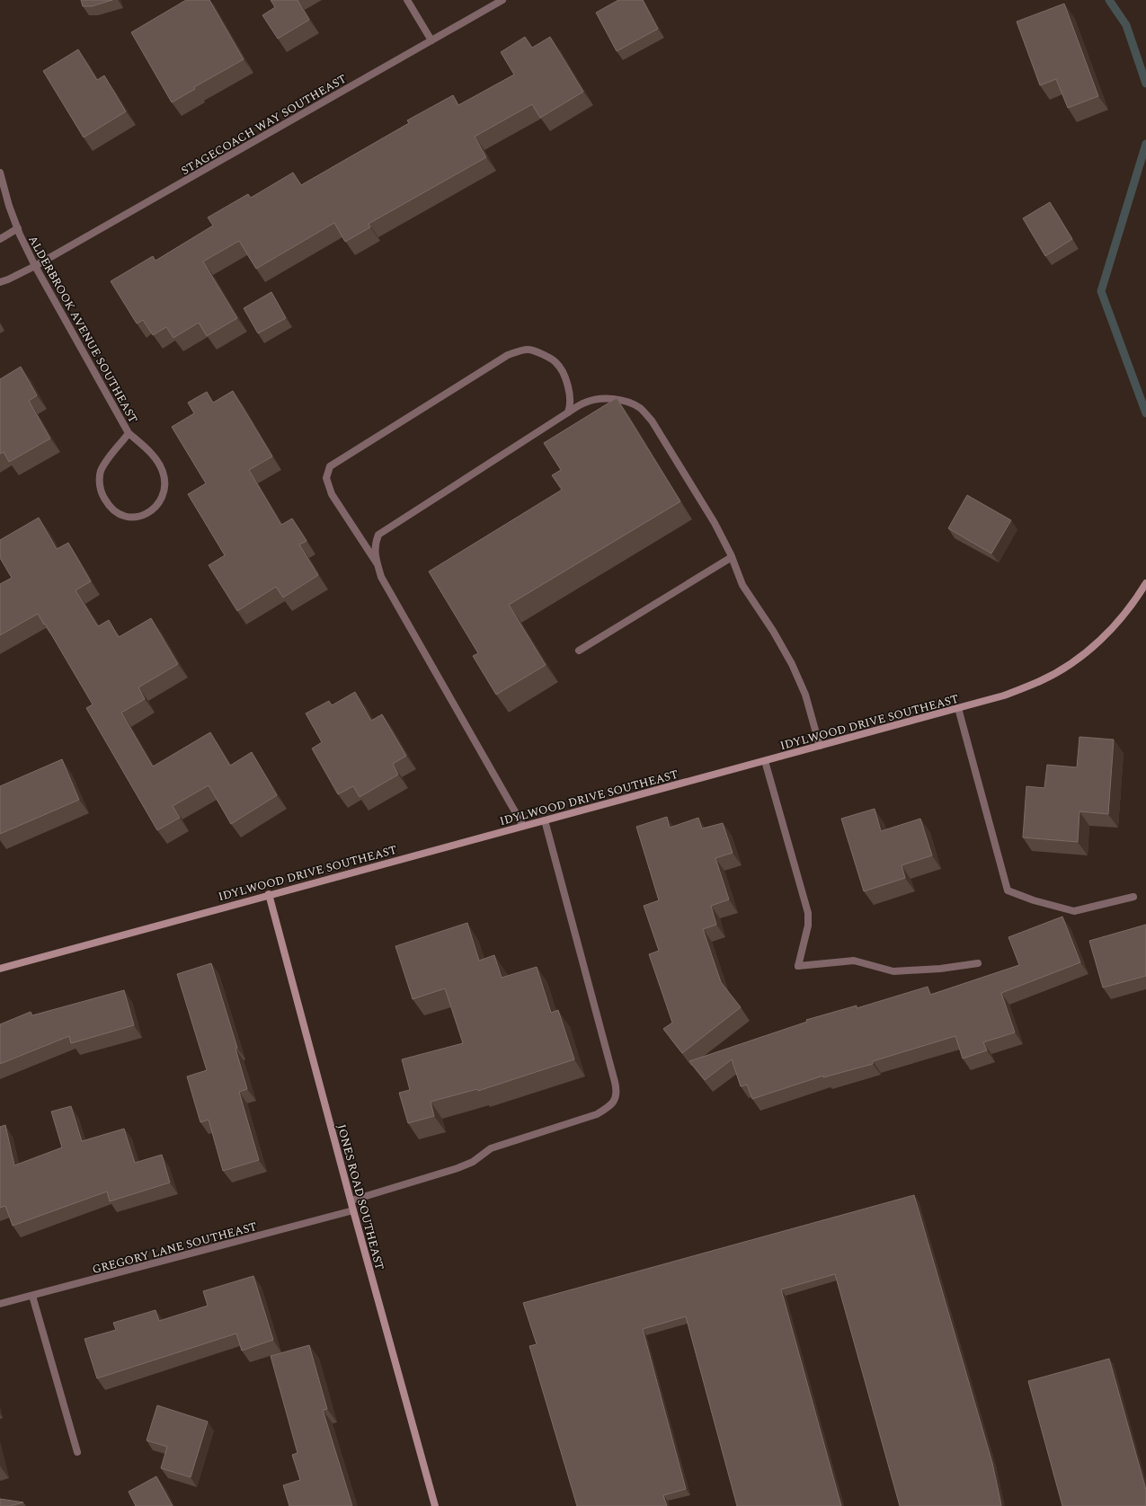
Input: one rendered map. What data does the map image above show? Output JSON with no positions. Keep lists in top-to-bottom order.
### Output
{
  "streets": {
    "street": [
      "STAGECOACH WAY SOUTHEAST",
      "ALDERBROOK AVENUE SOUTHEAST",
      "IDYLWOOD DRIVE SOUTHEAST",
      "JONES ROAD SOUTHEAST",
      "GREGORY LANE SOUTHEAST"
    ]
  },
  "crossings": [
    ["STAGECOACH WAY SOUTHEAST", "ALDERBROOK AVENUE SOUTHEAST"],
    ["IDYLWOOD DRIVE SOUTHEAST", "JONES ROAD SOUTHEAST"],
    ["JONES ROAD SOUTHEAST", "GREGORY LANE SOUTHEAST"]
  ]
}
